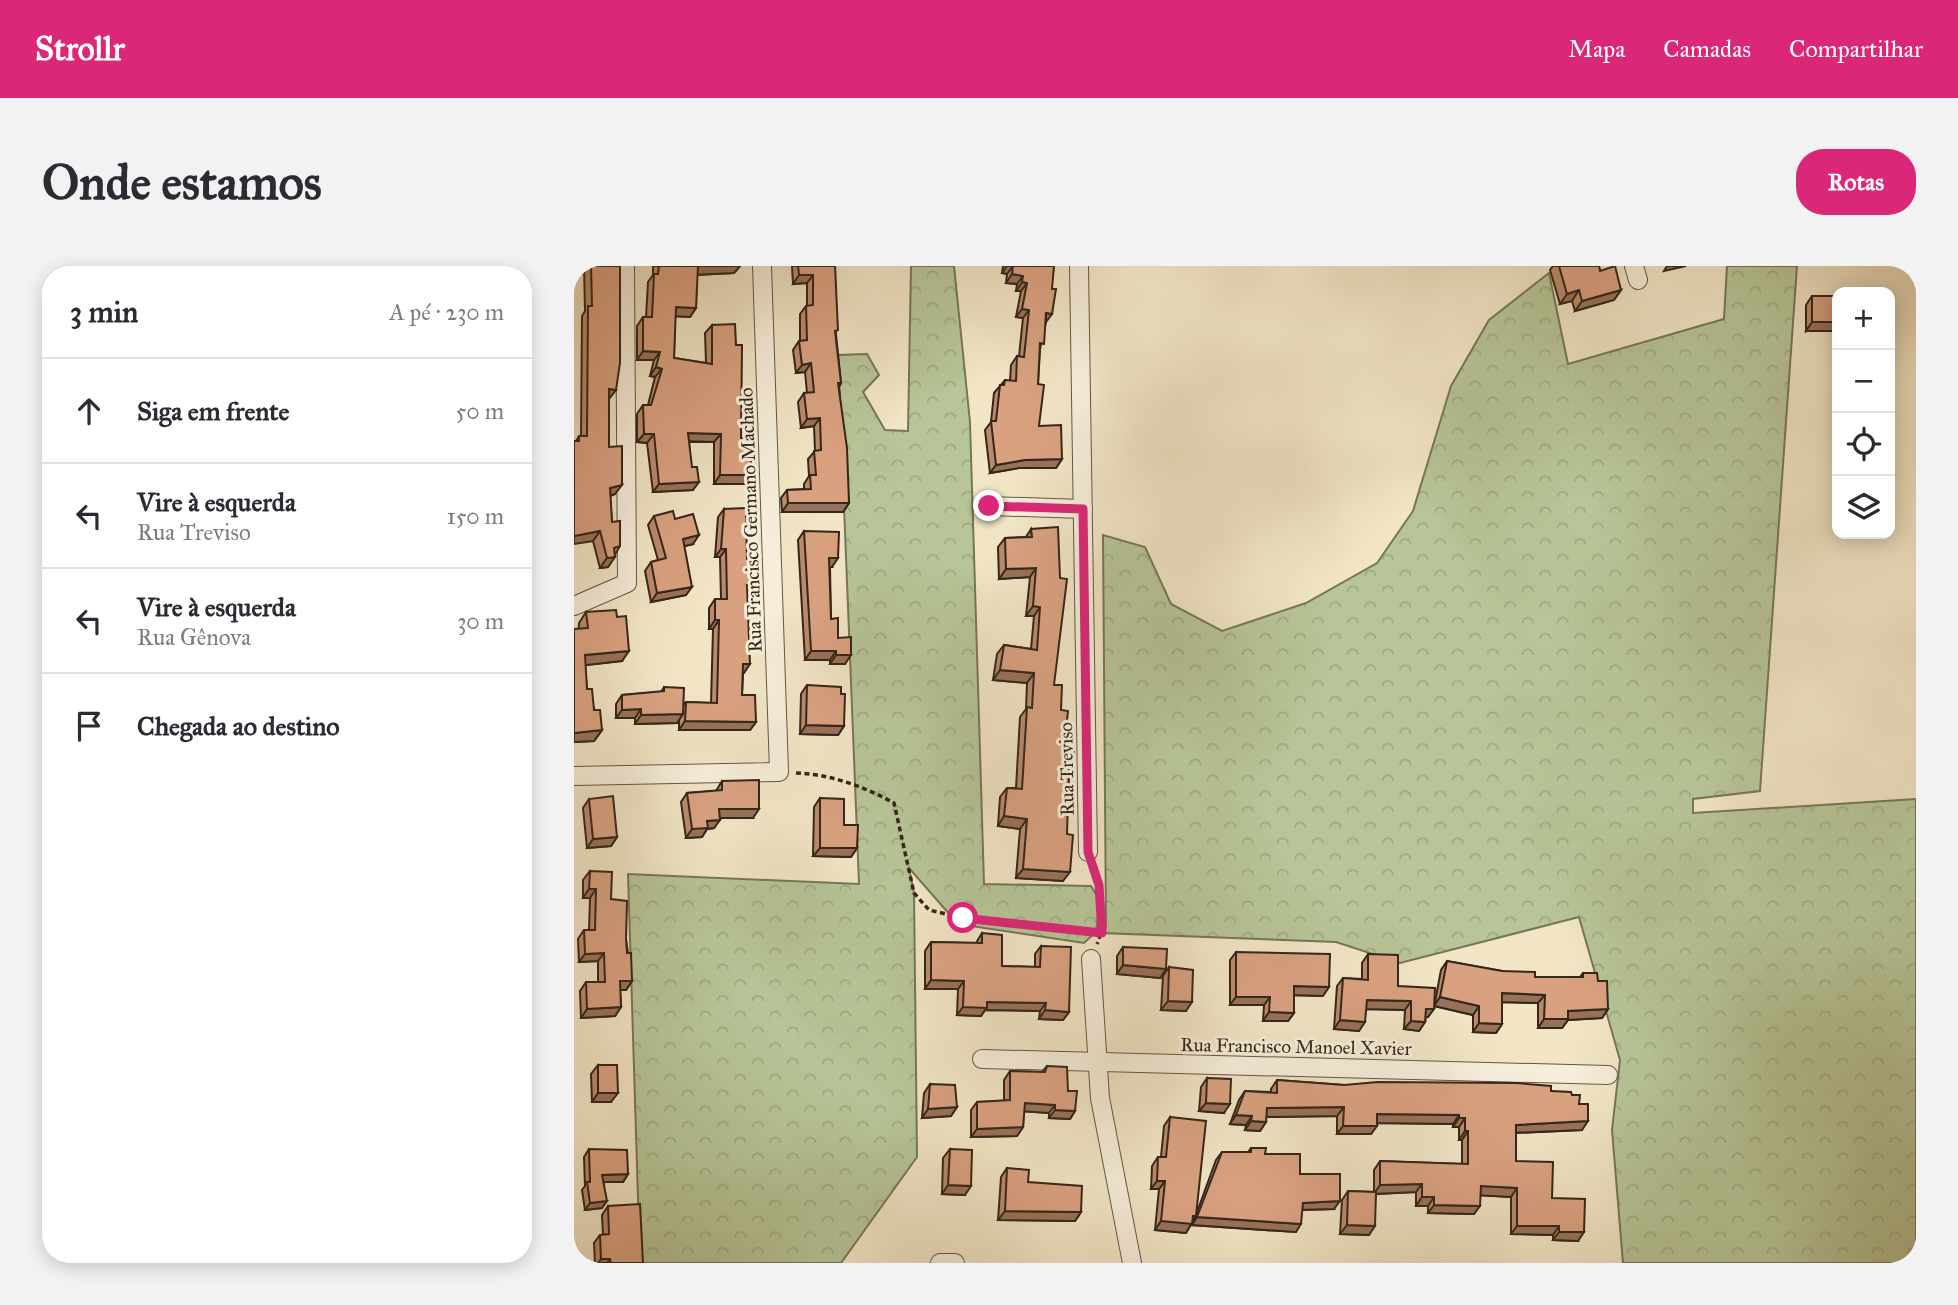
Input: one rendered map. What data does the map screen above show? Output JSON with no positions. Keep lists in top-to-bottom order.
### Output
{
  "streets": {
    "street": ["Rua Francisco Germano Machado", "Rua Treviso", "Rua Francisco Manoel Xavier"]
  },
  "page": {
    "header": "Strollr",
    "nav": ["Mapa", "Camadas", "Compartilhar"],
    "buttons": "Rotas",
    "title": "Onde estamos",
    "heading": ["3 min", "A pé · 230 m"],
    "map_buttons": ["+", "−"],
    "list": [
      ["Siga em frente", "50 m"],
      ["Vire à esquerda", "Rua Treviso", "150 m"],
      ["Vire à esquerda", "Rua Gênova", "30 m"],
      "Chegada ao destino"
    ]
  }
}
